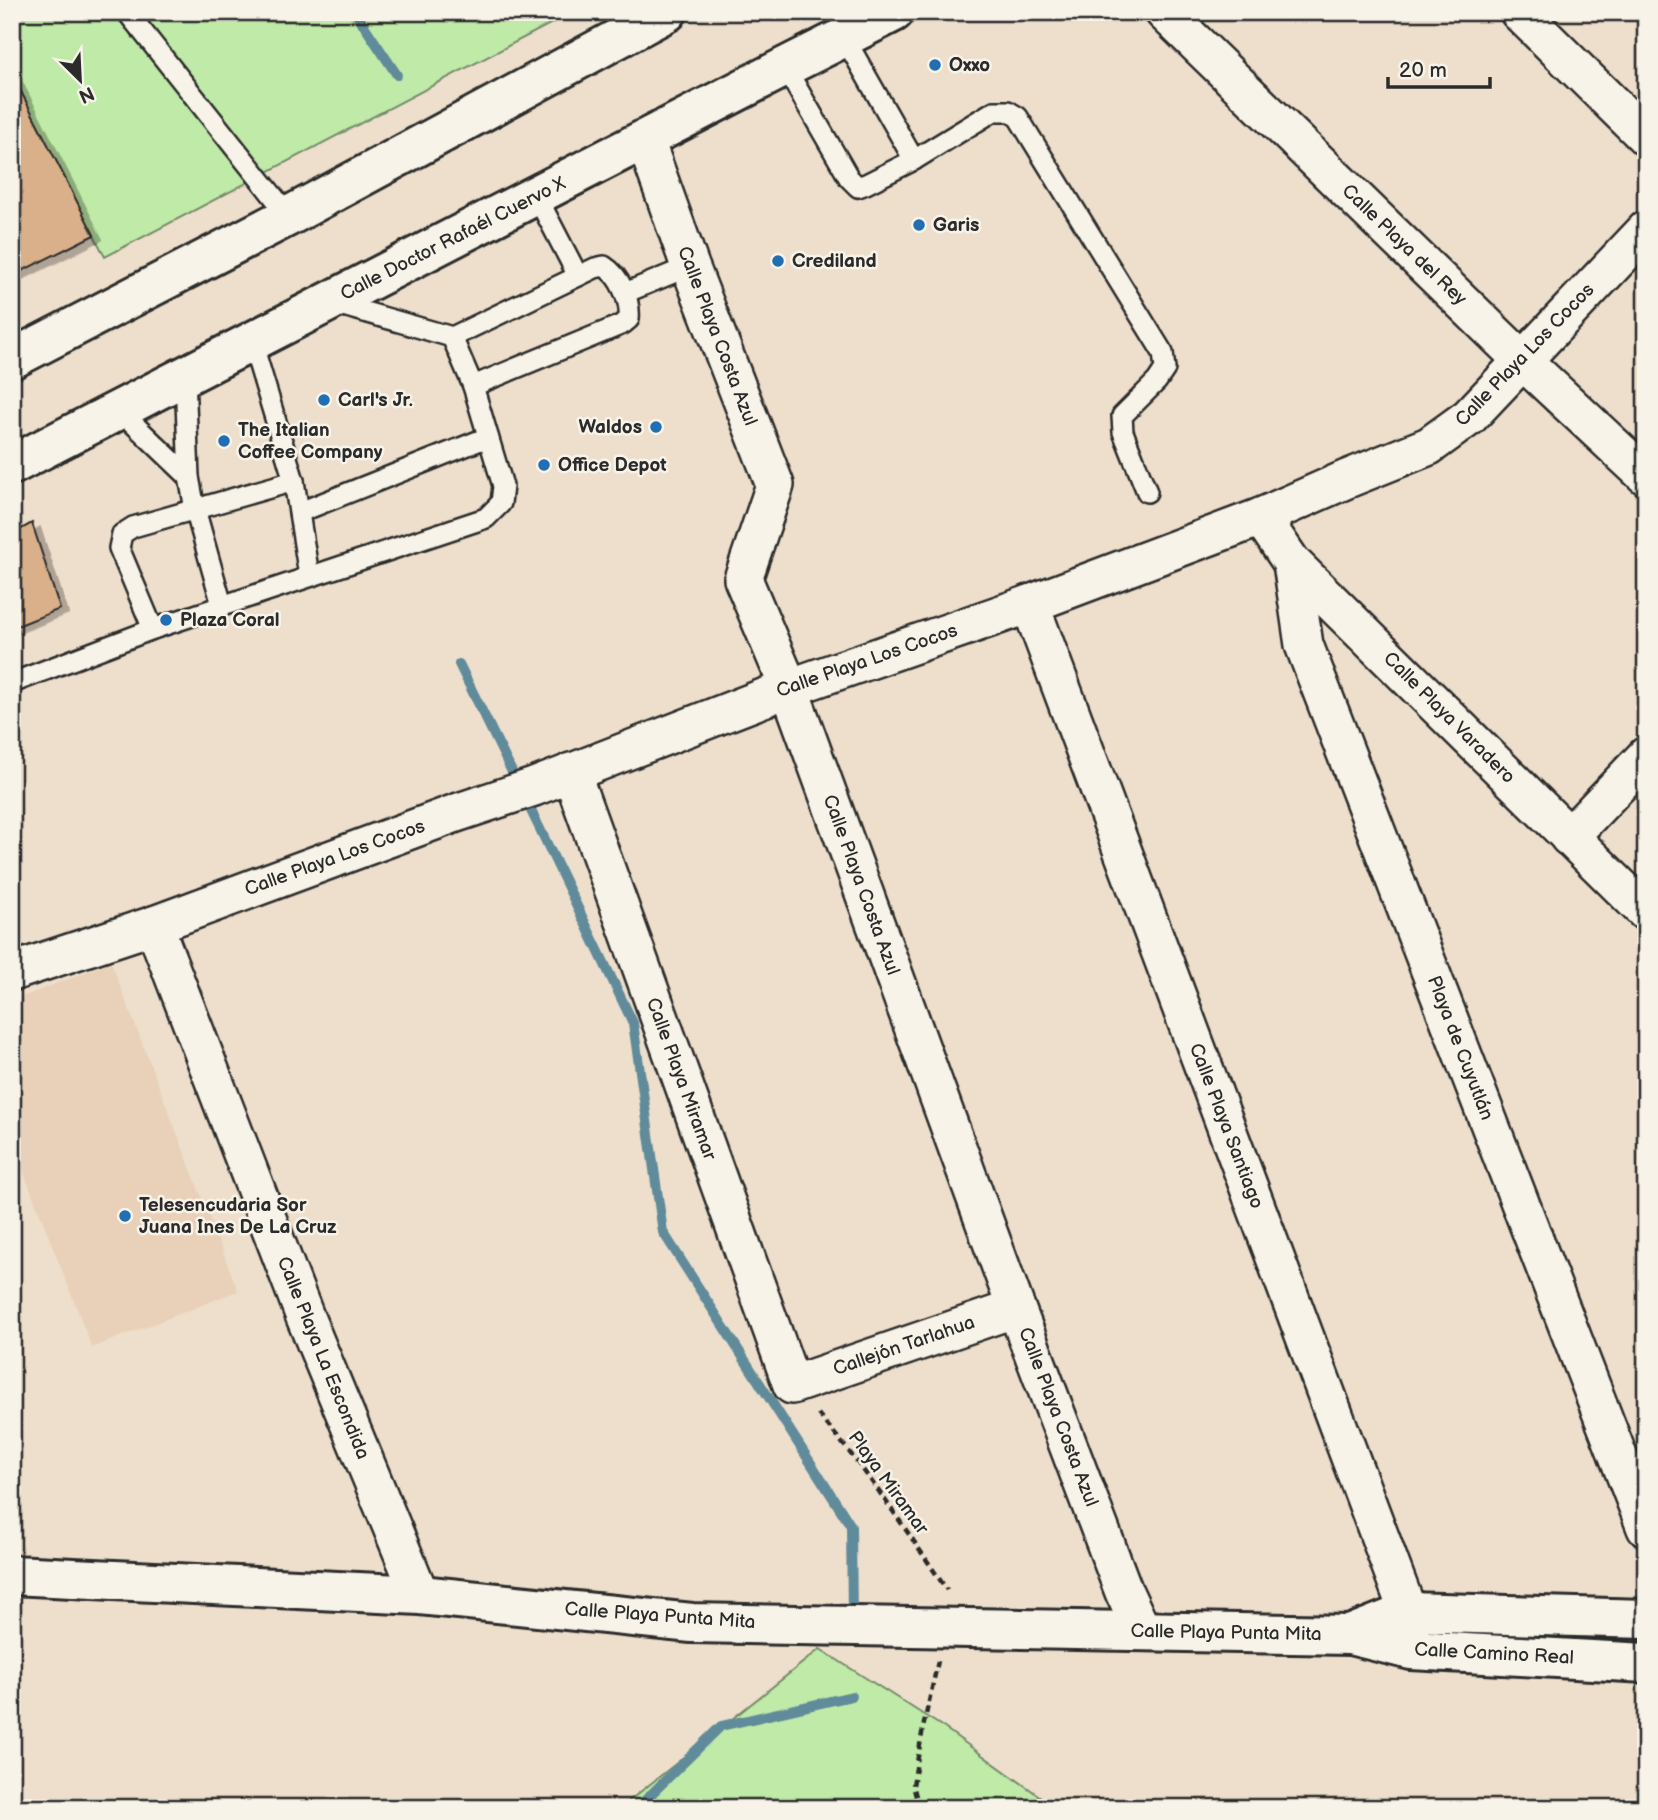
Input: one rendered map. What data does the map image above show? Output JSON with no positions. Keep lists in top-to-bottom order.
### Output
{
  "streets": {
    "street": [
      "Calle Doctor Rafaél Cuervo X",
      "Calle Playa del Rey",
      "Calle Playa Costa Azul",
      "Calle Playa Los Cocos",
      "Calle Playa Varadero",
      "Playa de Cuyutlán",
      "Calle Playa Miramar",
      "Calle Playa Santiago",
      "Callejón Tarlahua",
      "Calle Playa La Escondida",
      "Calle Playa Punta Mita",
      "Calle Camino Real"
    ],
    "path": ["Playa Miramar"]
  },
  "crossings": [
    ["Calle Doctor Rafaél Cuervo X", "Calle Playa Costa Azul"],
    ["Calle Playa del Rey", "Calle Playa Los Cocos"],
    ["Calle Playa Costa Azul", "Calle Playa Los Cocos"],
    ["Calle Playa Costa Azul", "Callejón Tarlahua"],
    ["Calle Playa Costa Azul", "Calle Playa Punta Mita"],
    ["Calle Playa Los Cocos", "Calle Playa Varadero"],
    ["Calle Playa Los Cocos", "Calle Playa Miramar"],
    ["Calle Playa Los Cocos", "Calle Playa Santiago"],
    ["Calle Playa Los Cocos", "Calle Playa La Escondida"],
    ["Calle Playa Varadero", "Playa de Cuyutlán"],
    ["Calle Playa Miramar", "Callejón Tarlahua"],
    ["Calle Playa Miramar", "Playa Miramar"],
    ["Calle Playa Santiago", "Calle Camino Real"],
    ["Callejón Tarlahua", "Playa Miramar"],
    ["Calle Playa La Escondida", "Calle Playa Punta Mita"],
    ["Playa Miramar", "Calle Playa Punta Mita"],
    ["Calle Playa Punta Mita", "Calle Camino Real"]
  ],
  "places": [
    "Oxxo",
    "Garis",
    "Crediland",
    "Carl's Jr.",
    "Waldos",
    "The Italian Coffee Company",
    "Office Depot",
    "Plaza Coral",
    "Telesencudaria Sor Juana Ines De La Cruz"
  ],
  "scale_bar": "20 m",
  "north": "bottom right"
}
